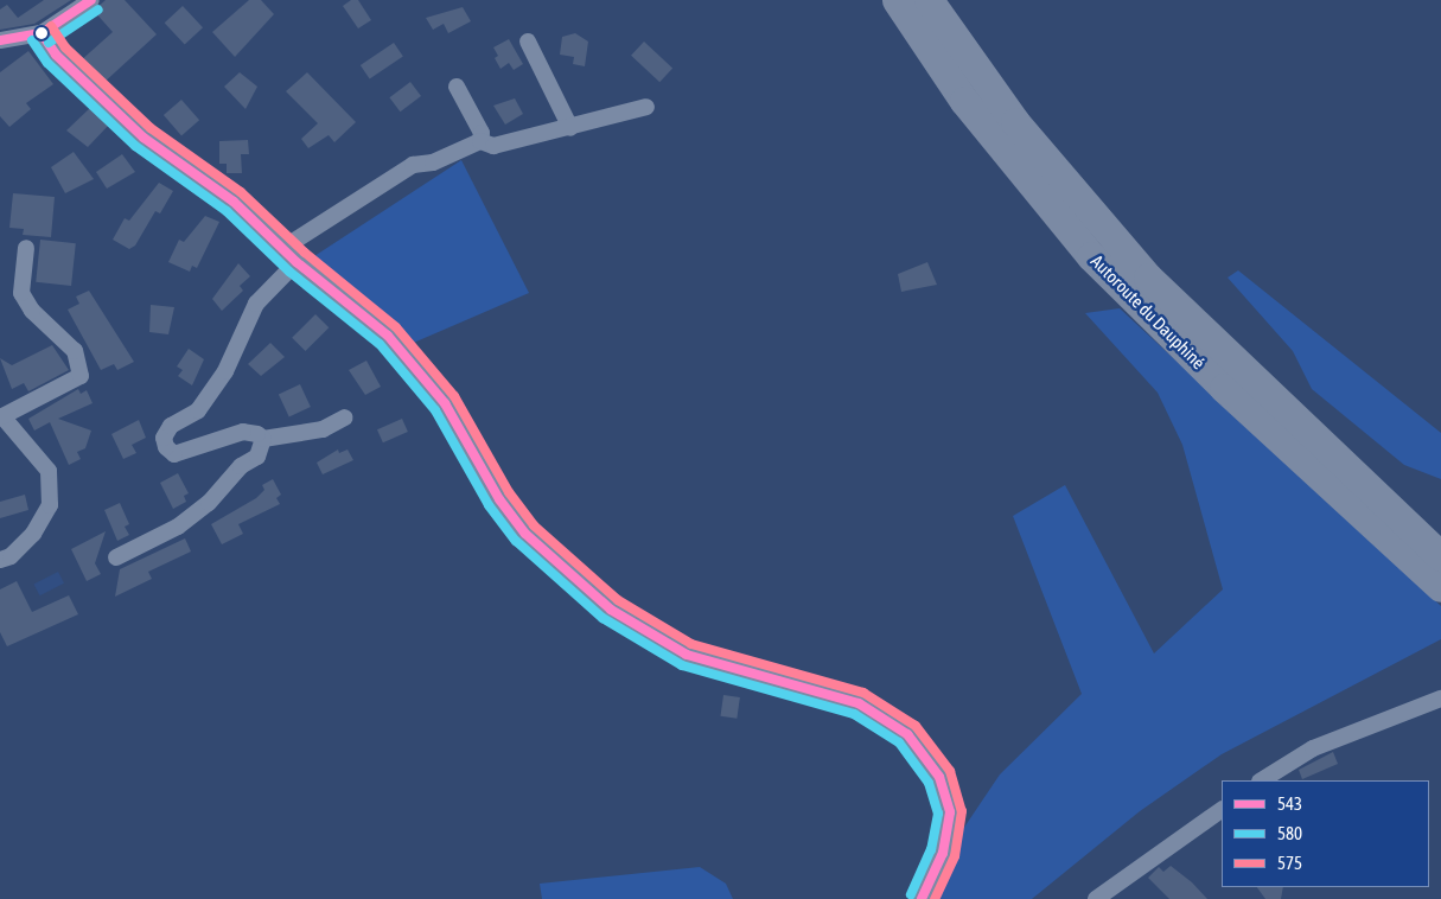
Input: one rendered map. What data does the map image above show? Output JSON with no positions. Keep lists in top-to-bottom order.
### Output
{
  "streets": {
    "highway": ["Autoroute du Dauphiné"]
  },
  "lines": ["transit line 543", "transit line 580", "transit line 575"],
  "legend": ["543", "580", "575"]
}
